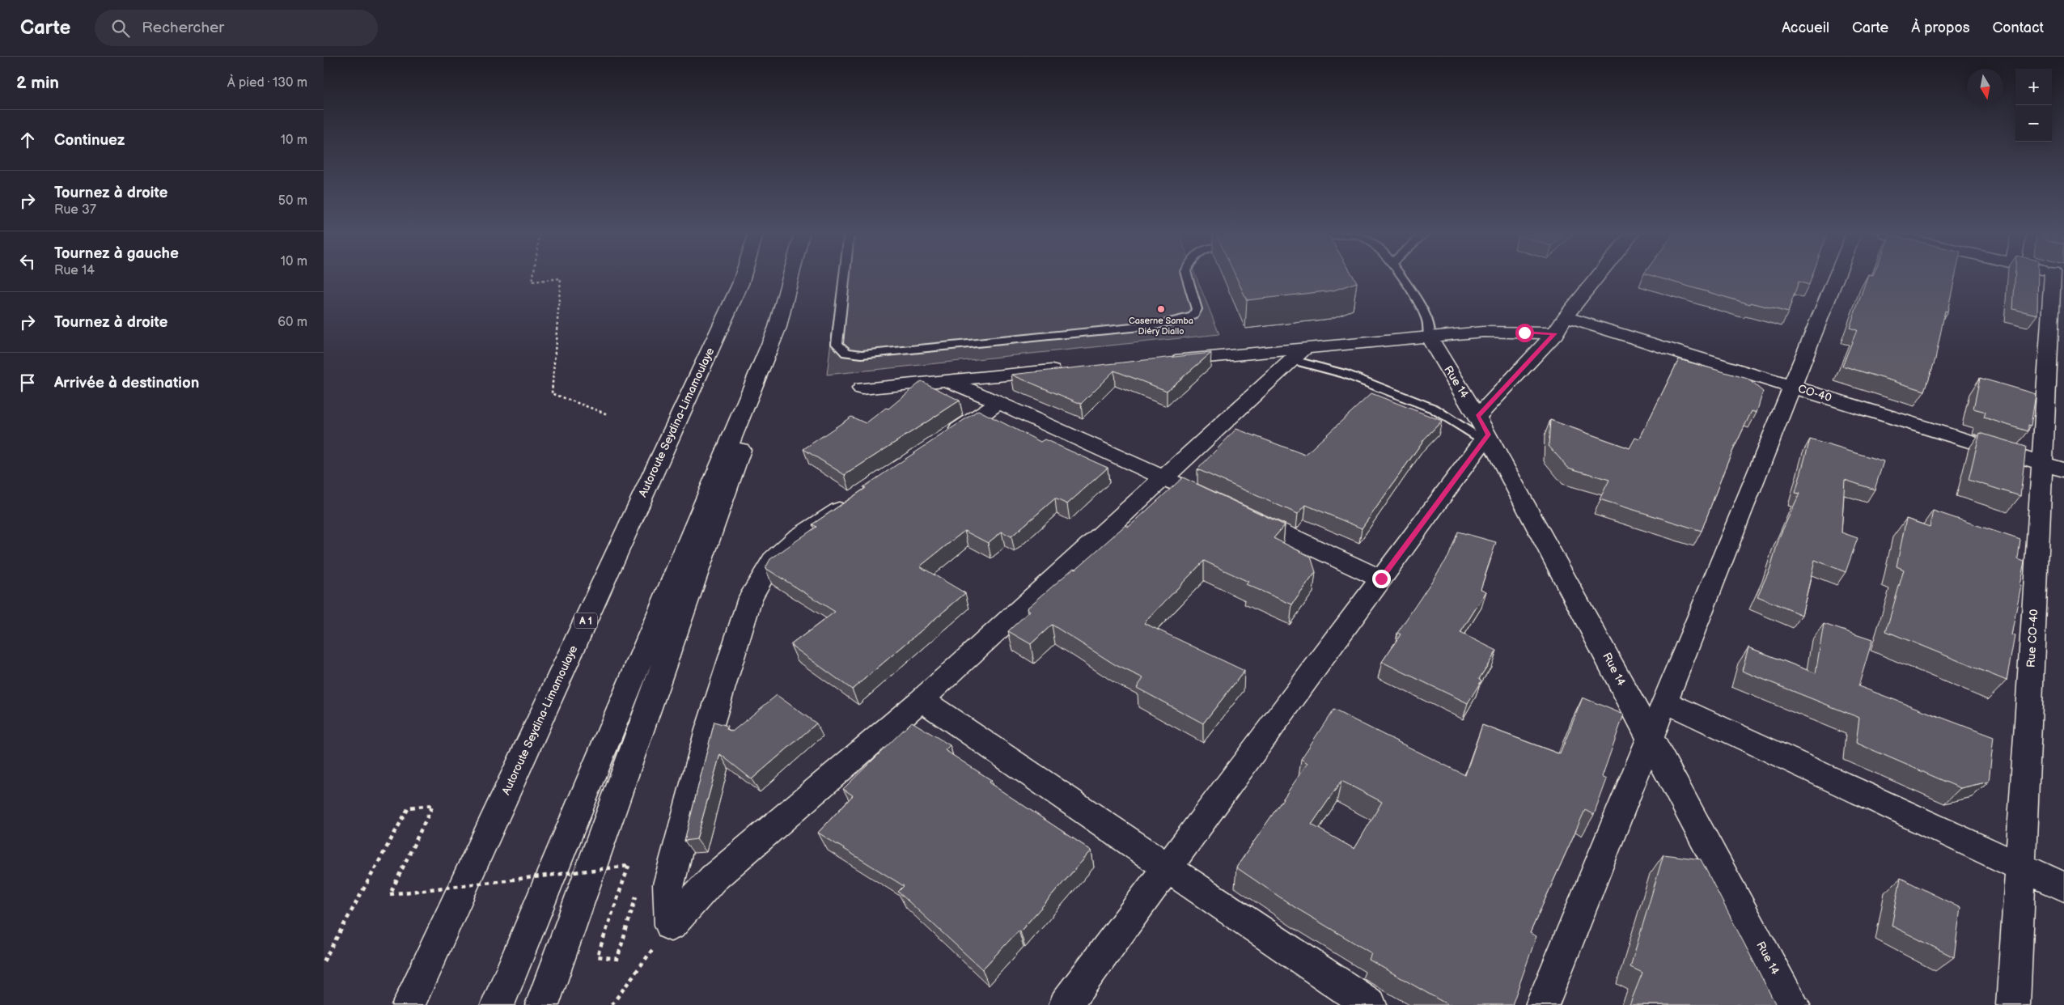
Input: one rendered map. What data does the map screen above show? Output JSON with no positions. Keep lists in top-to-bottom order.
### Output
{
  "streets": {
    "main road": [
      "Rue 14",
      "CO-40",
      "Autoroute Seydina-Limamoulaye",
      "A 1",
      "Rue CO-40"
    ]
  },
  "crossings": [
    ["CO-40", "Rue CO-40"]
  ],
  "places": ["Caserne Samba Diéry Diallo"],
  "north": "bottom",
  "page": {
    "header": "Carte",
    "search": "Rechercher",
    "nav": [
      "Accueil",
      "Carte",
      "À propos",
      "Contact"
    ],
    "heading": ["2 min", "À pied · 130 m"],
    "map_buttons": ["+", "−"],
    "list": [
      ["Continuez", "10 m"],
      ["Tournez à droite", "Rue 37", "50 m"],
      ["Tournez à gauche", "Rue 14", "10 m"],
      ["Tournez à droite", "60 m"],
      "Arrivée à destination"
    ]
  }
}
